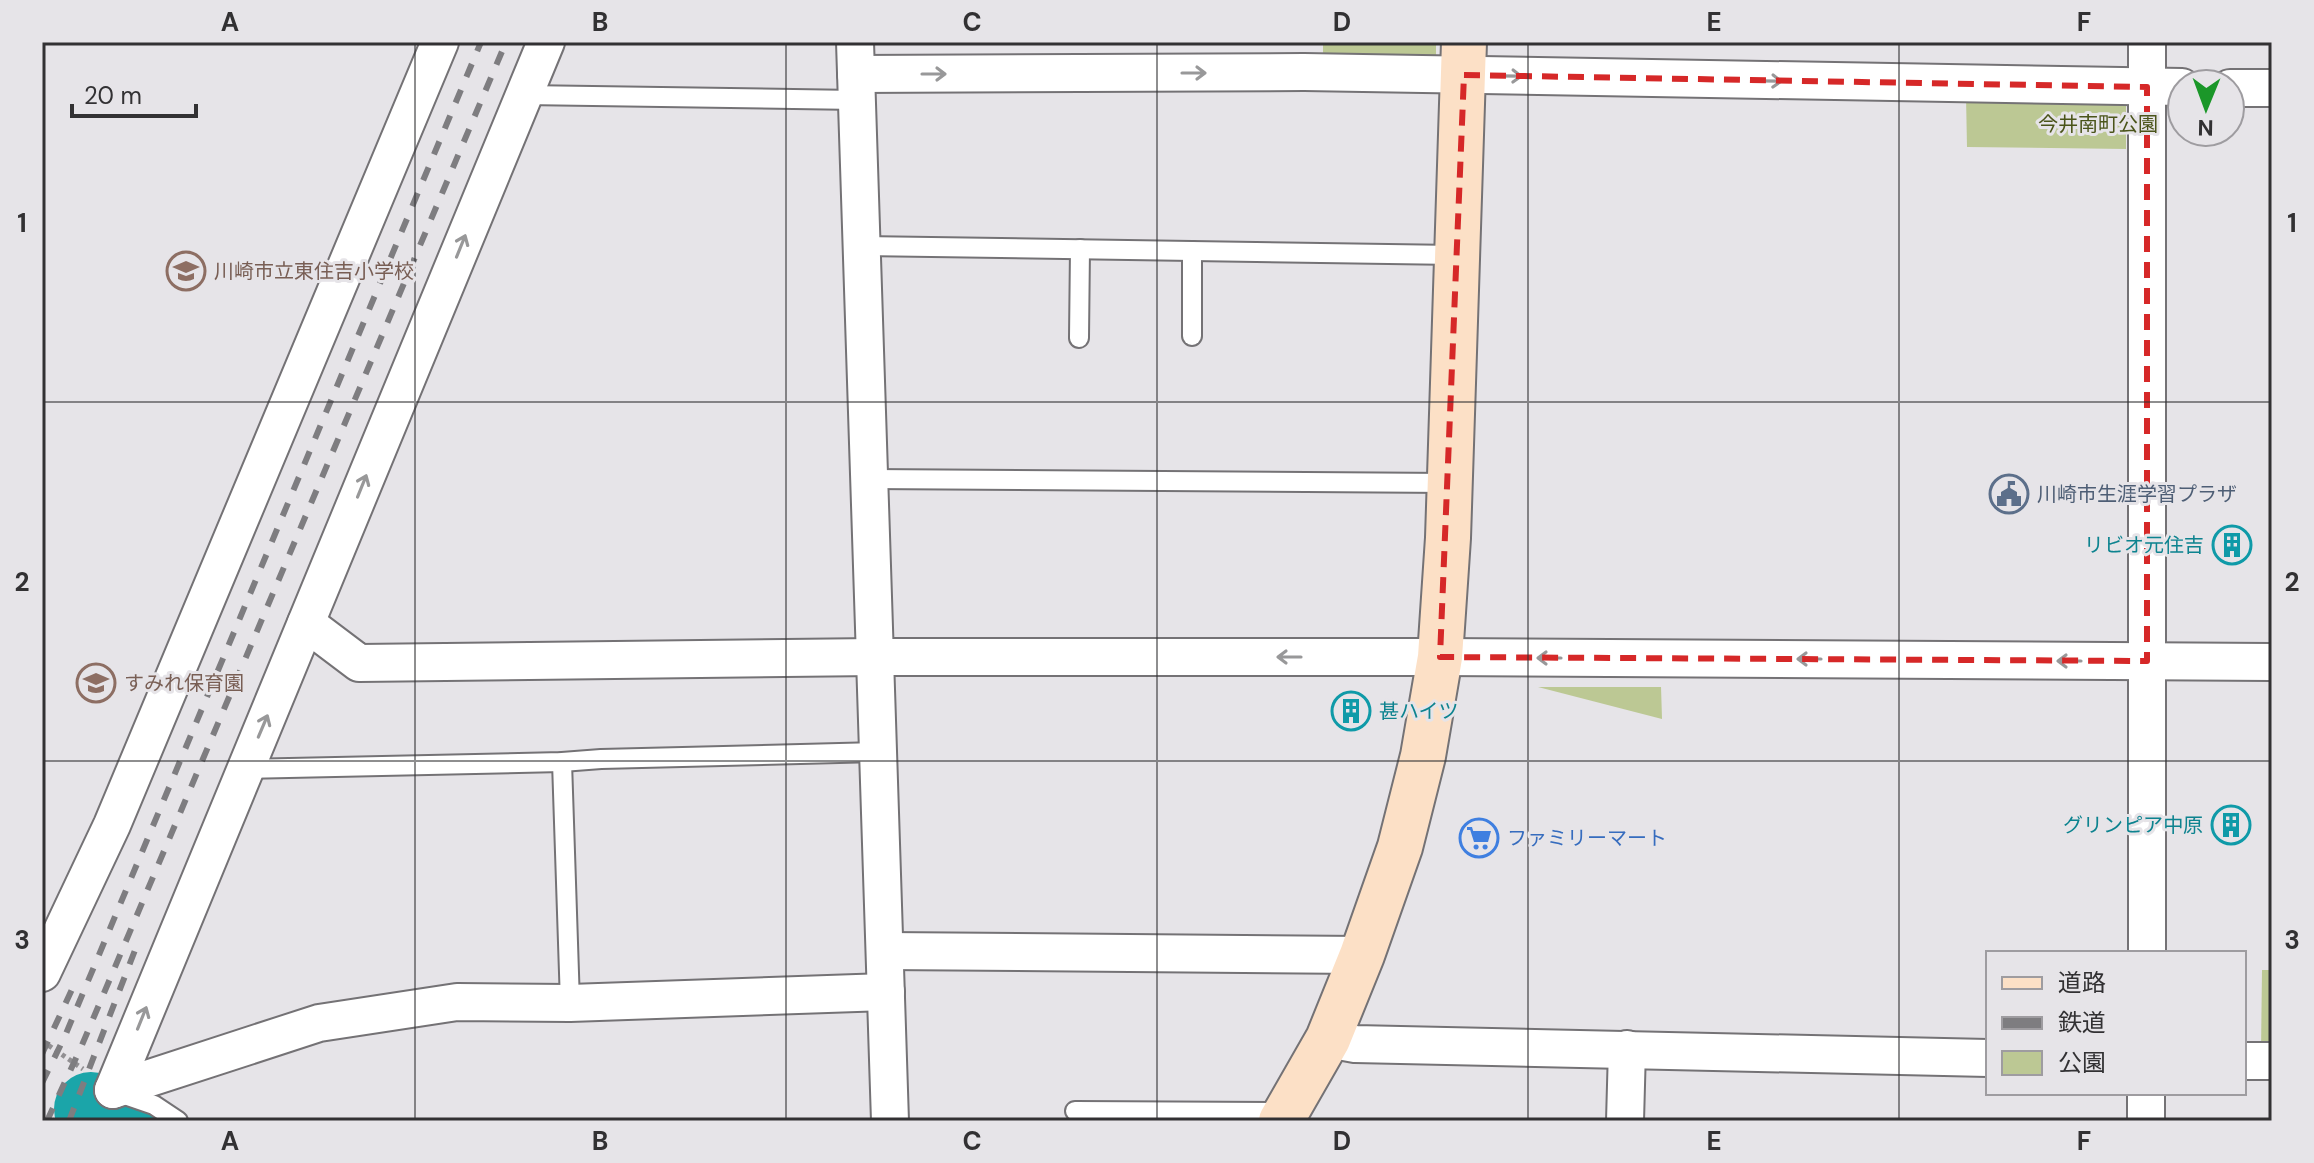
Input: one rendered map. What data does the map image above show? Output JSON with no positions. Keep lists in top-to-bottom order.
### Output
{
  "parks": ["今井南町公園"],
  "places": {
    "school or university": ["川崎市立東住吉小学校", "すみれ保育園"],
    "public building": ["川崎市生涯学習プラザ"],
    "building": ["リビオ元住吉", "甚ハイツ", "グリンピア中原"],
    "supermarket": ["ファミリーマート"]
  },
  "legend": ["道路", "鉄道", "公園"],
  "scale_bar": "20 m",
  "north": "bottom",
  "grid": {
    "columns": [
      "A",
      "B",
      "C",
      "D",
      "E",
      "F"
    ],
    "rows": ["1", "2", "3"]
  }
}
